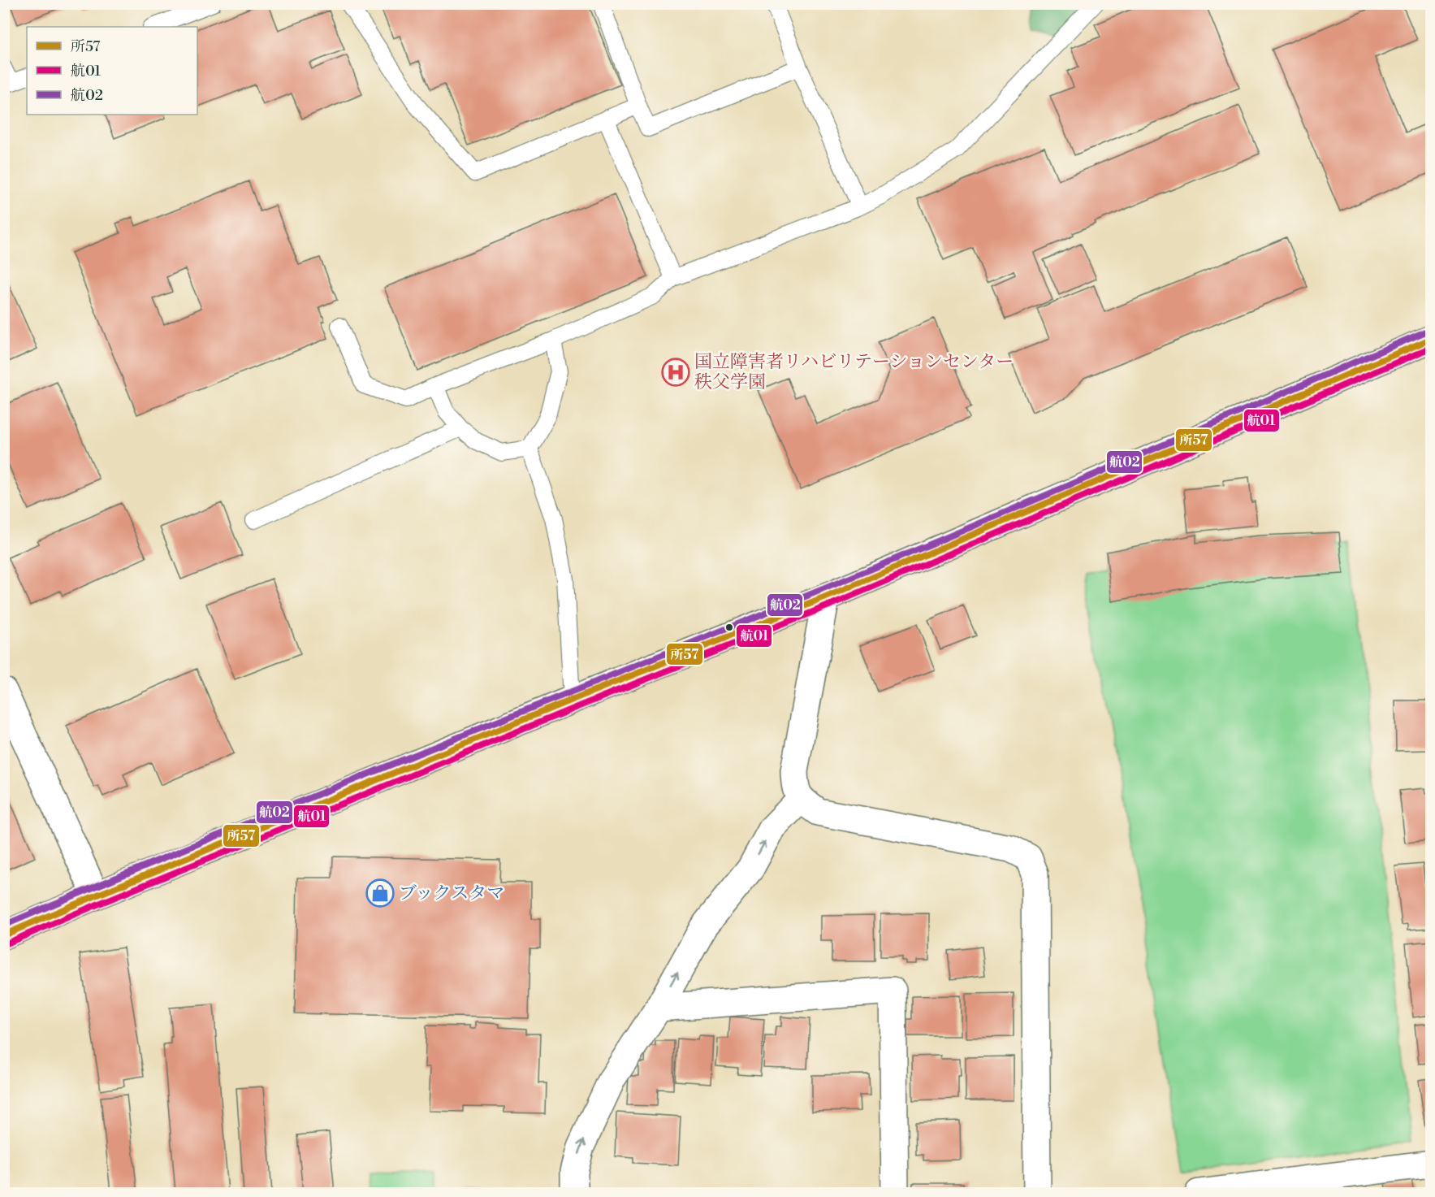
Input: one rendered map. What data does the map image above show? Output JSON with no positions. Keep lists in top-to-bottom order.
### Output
{
  "places": {
    "hospital": ["国立障害者リハビリテーションセンター 秩父学園"],
    "shop": ["ブックスタマ"]
  },
  "lines": ["transit line 航02", "transit line 所57", "transit line 航01"],
  "legend": ["所57", "航01", "航02"]
}
